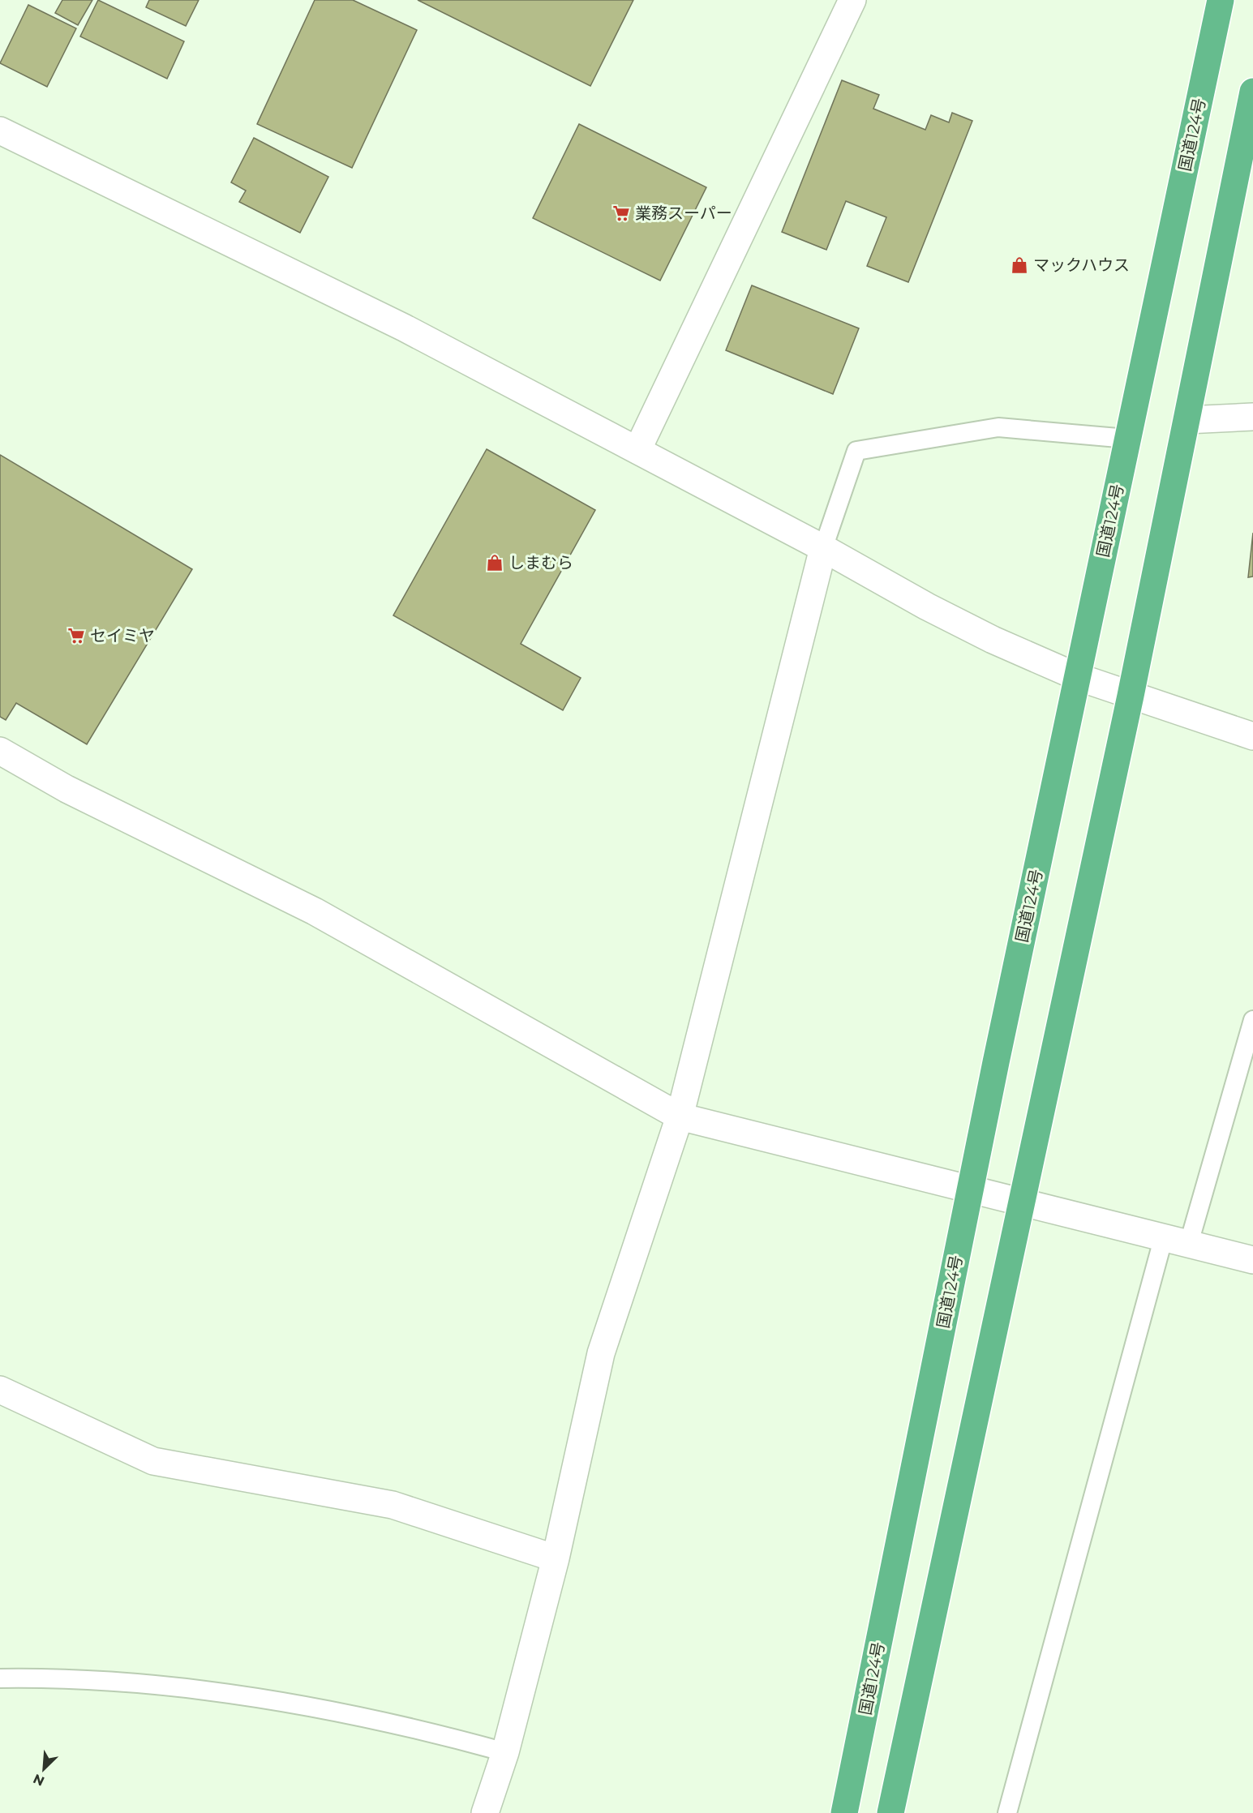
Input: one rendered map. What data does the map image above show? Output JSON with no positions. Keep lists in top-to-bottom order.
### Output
{
  "streets": {
    "highway": ["国道124号"]
  },
  "places": {
    "supermarket": ["業務スーパー", "セイミヤ"],
    "shop": ["マックハウス", "しまむら"]
  },
  "north": "bottom left"
}
